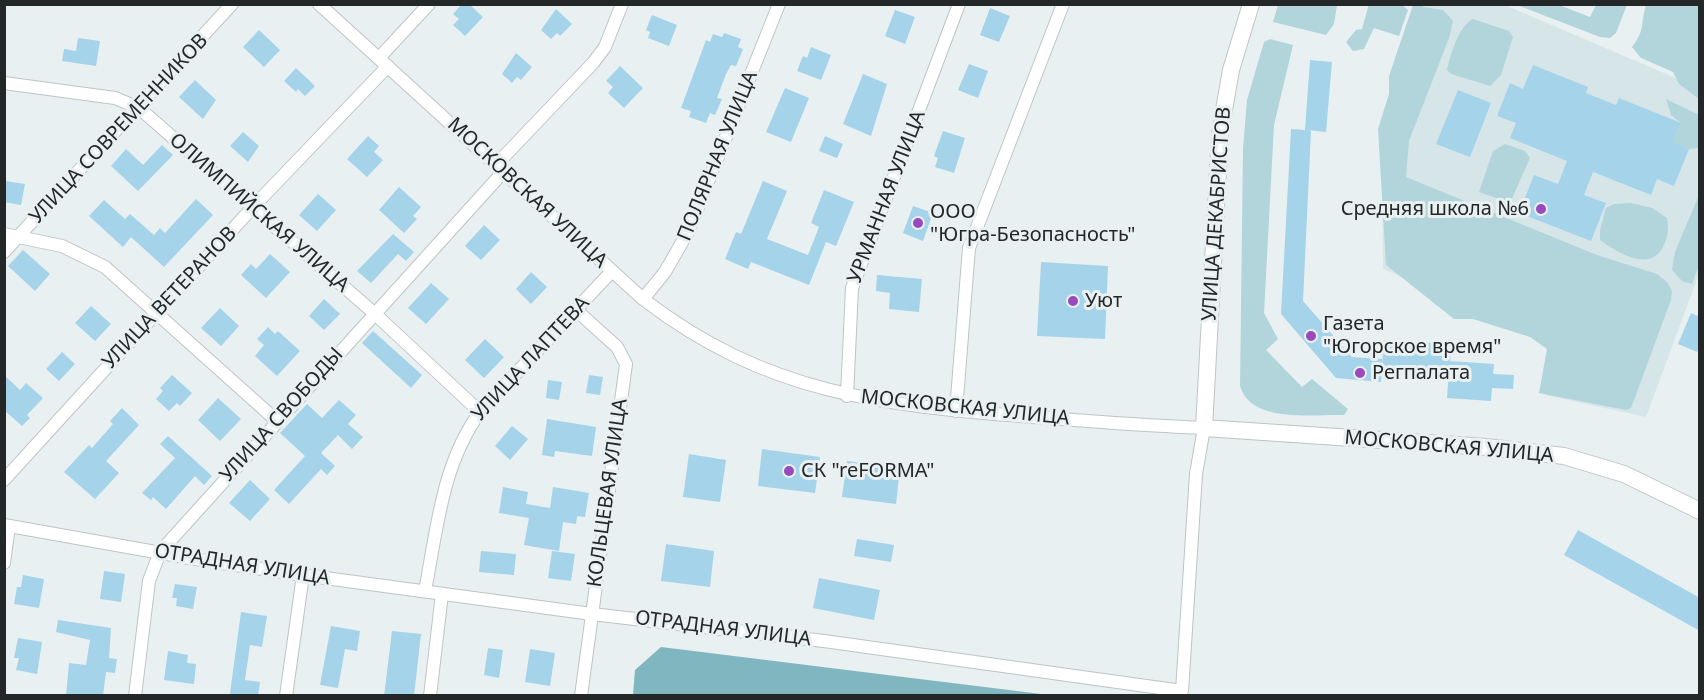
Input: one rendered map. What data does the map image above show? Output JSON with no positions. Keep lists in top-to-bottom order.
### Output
{
  "streets": {
    "main road": ["МОСКОВСКАЯ УЛИЦА", "УЛИЦА ДЕКАБРИСТОВ"],
    "street": [
      "УЛИЦА СОВРЕМЕННИКОВ",
      "ПОЛЯРНАЯ УЛИЦА",
      "УРМАННАЯ УЛИЦА",
      "ОЛИМПИЙСКАЯ УЛИЦА",
      "УЛИЦА ВЕТЕРАНОВ",
      "УЛИЦА ЛАПТЕВА",
      "УЛИЦА СВОБОДЫ",
      "КОЛЬЦЕВАЯ УЛИЦА",
      "ОТРАДНАЯ УЛИЦА"
    ]
  },
  "crossings": [
    ["УЛИЦА СОВРЕМЕННИКОВ", "ОЛИМПИЙСКАЯ УЛИЦА"],
    ["ПОЛЯРНАЯ УЛИЦА", "МОСКОВСКАЯ УЛИЦА"],
    ["МОСКОВСКАЯ УЛИЦА", "УРМАННАЯ УЛИЦА"],
    ["МОСКОВСКАЯ УЛИЦА", "УЛИЦА ДЕКАБРИСТОВ"],
    ["МОСКОВСКАЯ УЛИЦА", "УЛИЦА ВЕТЕРАНОВ"],
    ["МОСКОВСКАЯ УЛИЦА", "УЛИЦА ЛАПТЕВА"],
    ["МОСКОВСКАЯ УЛИЦА", "УЛИЦА СВОБОДЫ"],
    ["МОСКОВСКАЯ УЛИЦА", "ОТРАДНАЯ УЛИЦА"],
    ["ОЛИМПИЙСКАЯ УЛИЦА", "УЛИЦА ВЕТЕРАНОВ"],
    ["ОЛИМПИЙСКАЯ УЛИЦА", "УЛИЦА ЛАПТЕВА"],
    ["ОЛИМПИЙСКАЯ УЛИЦА", "УЛИЦА СВОБОДЫ"],
    ["УЛИЦА ДЕКАБРИСТОВ", "ОТРАДНАЯ УЛИЦА"],
    ["УЛИЦА ЛАПТЕВА", "КОЛЬЦЕВАЯ УЛИЦА"],
    ["УЛИЦА ЛАПТЕВА", "ОТРАДНАЯ УЛИЦА"],
    ["УЛИЦА СВОБОДЫ", "ОТРАДНАЯ УЛИЦА"],
    ["КОЛЬЦЕВАЯ УЛИЦА", "ОТРАДНАЯ УЛИЦА"]
  ],
  "places": [
    "Средняя школа №6",
    "ООО \"Югра-Безопасность\"",
    "Уют",
    "Газета \"Югорское время\"",
    "Регпалата",
    "СК \"reFORMA\""
  ]
}
